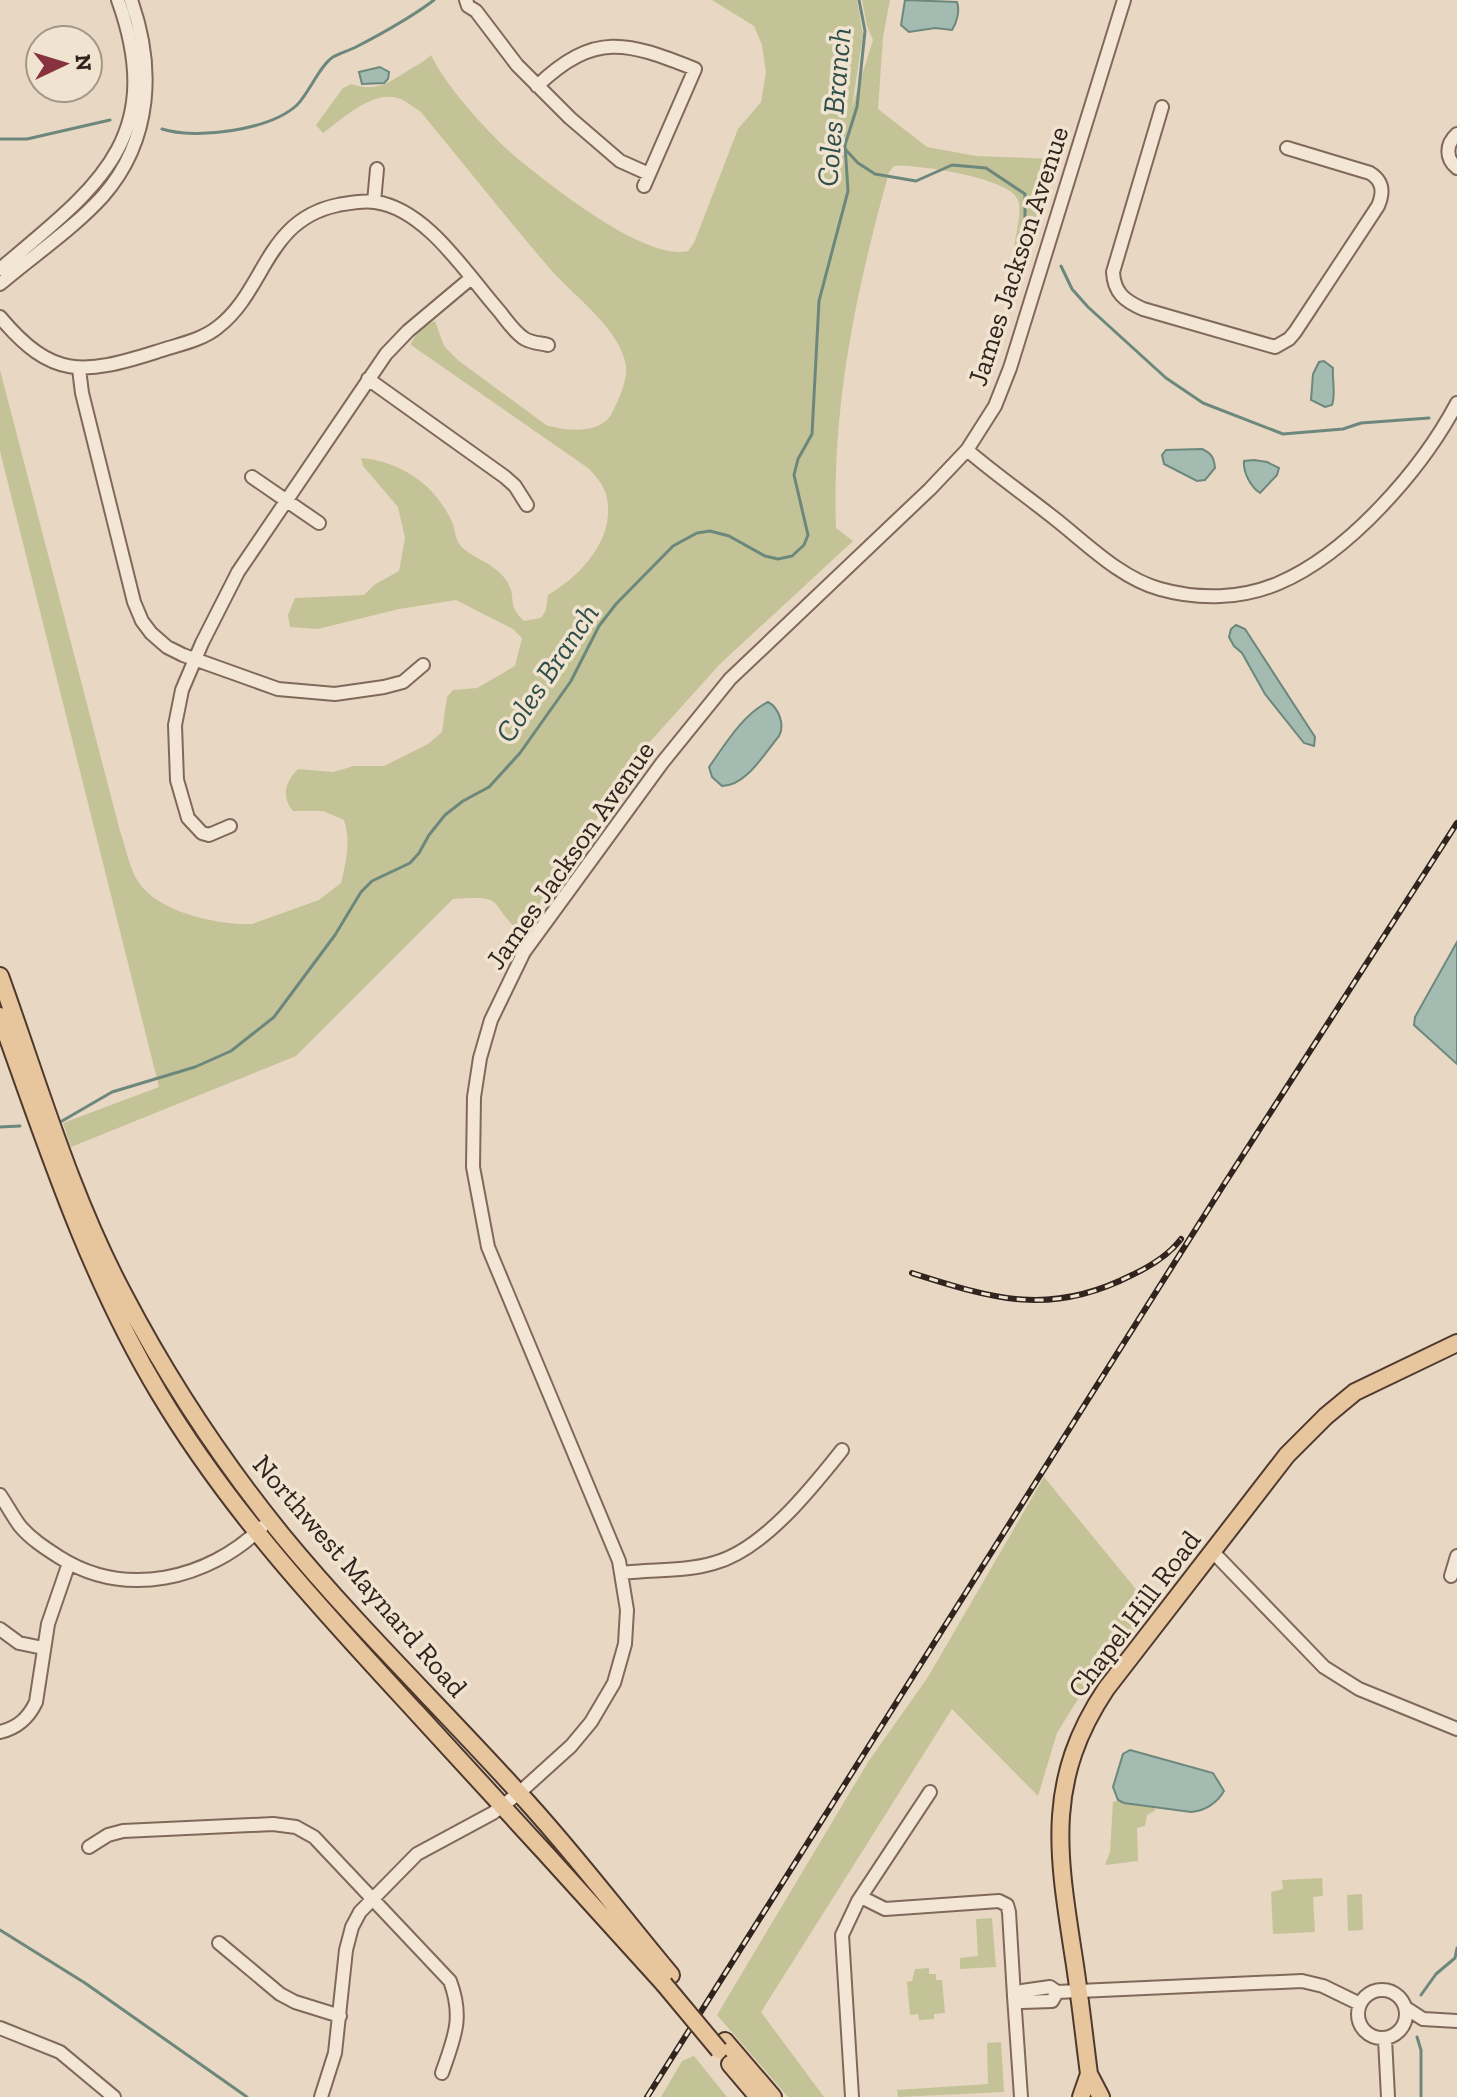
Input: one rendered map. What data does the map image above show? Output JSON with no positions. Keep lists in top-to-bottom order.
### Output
{
  "streets": {
    "main road": ["Northwest Maynard Road", "Chapel Hill Road"],
    "street": ["James Jackson Avenue"]
  },
  "crossings": [
    ["James Jackson Avenue", "Northwest Maynard Road"]
  ],
  "water": ["Coles Branch"],
  "north": "right"
}
